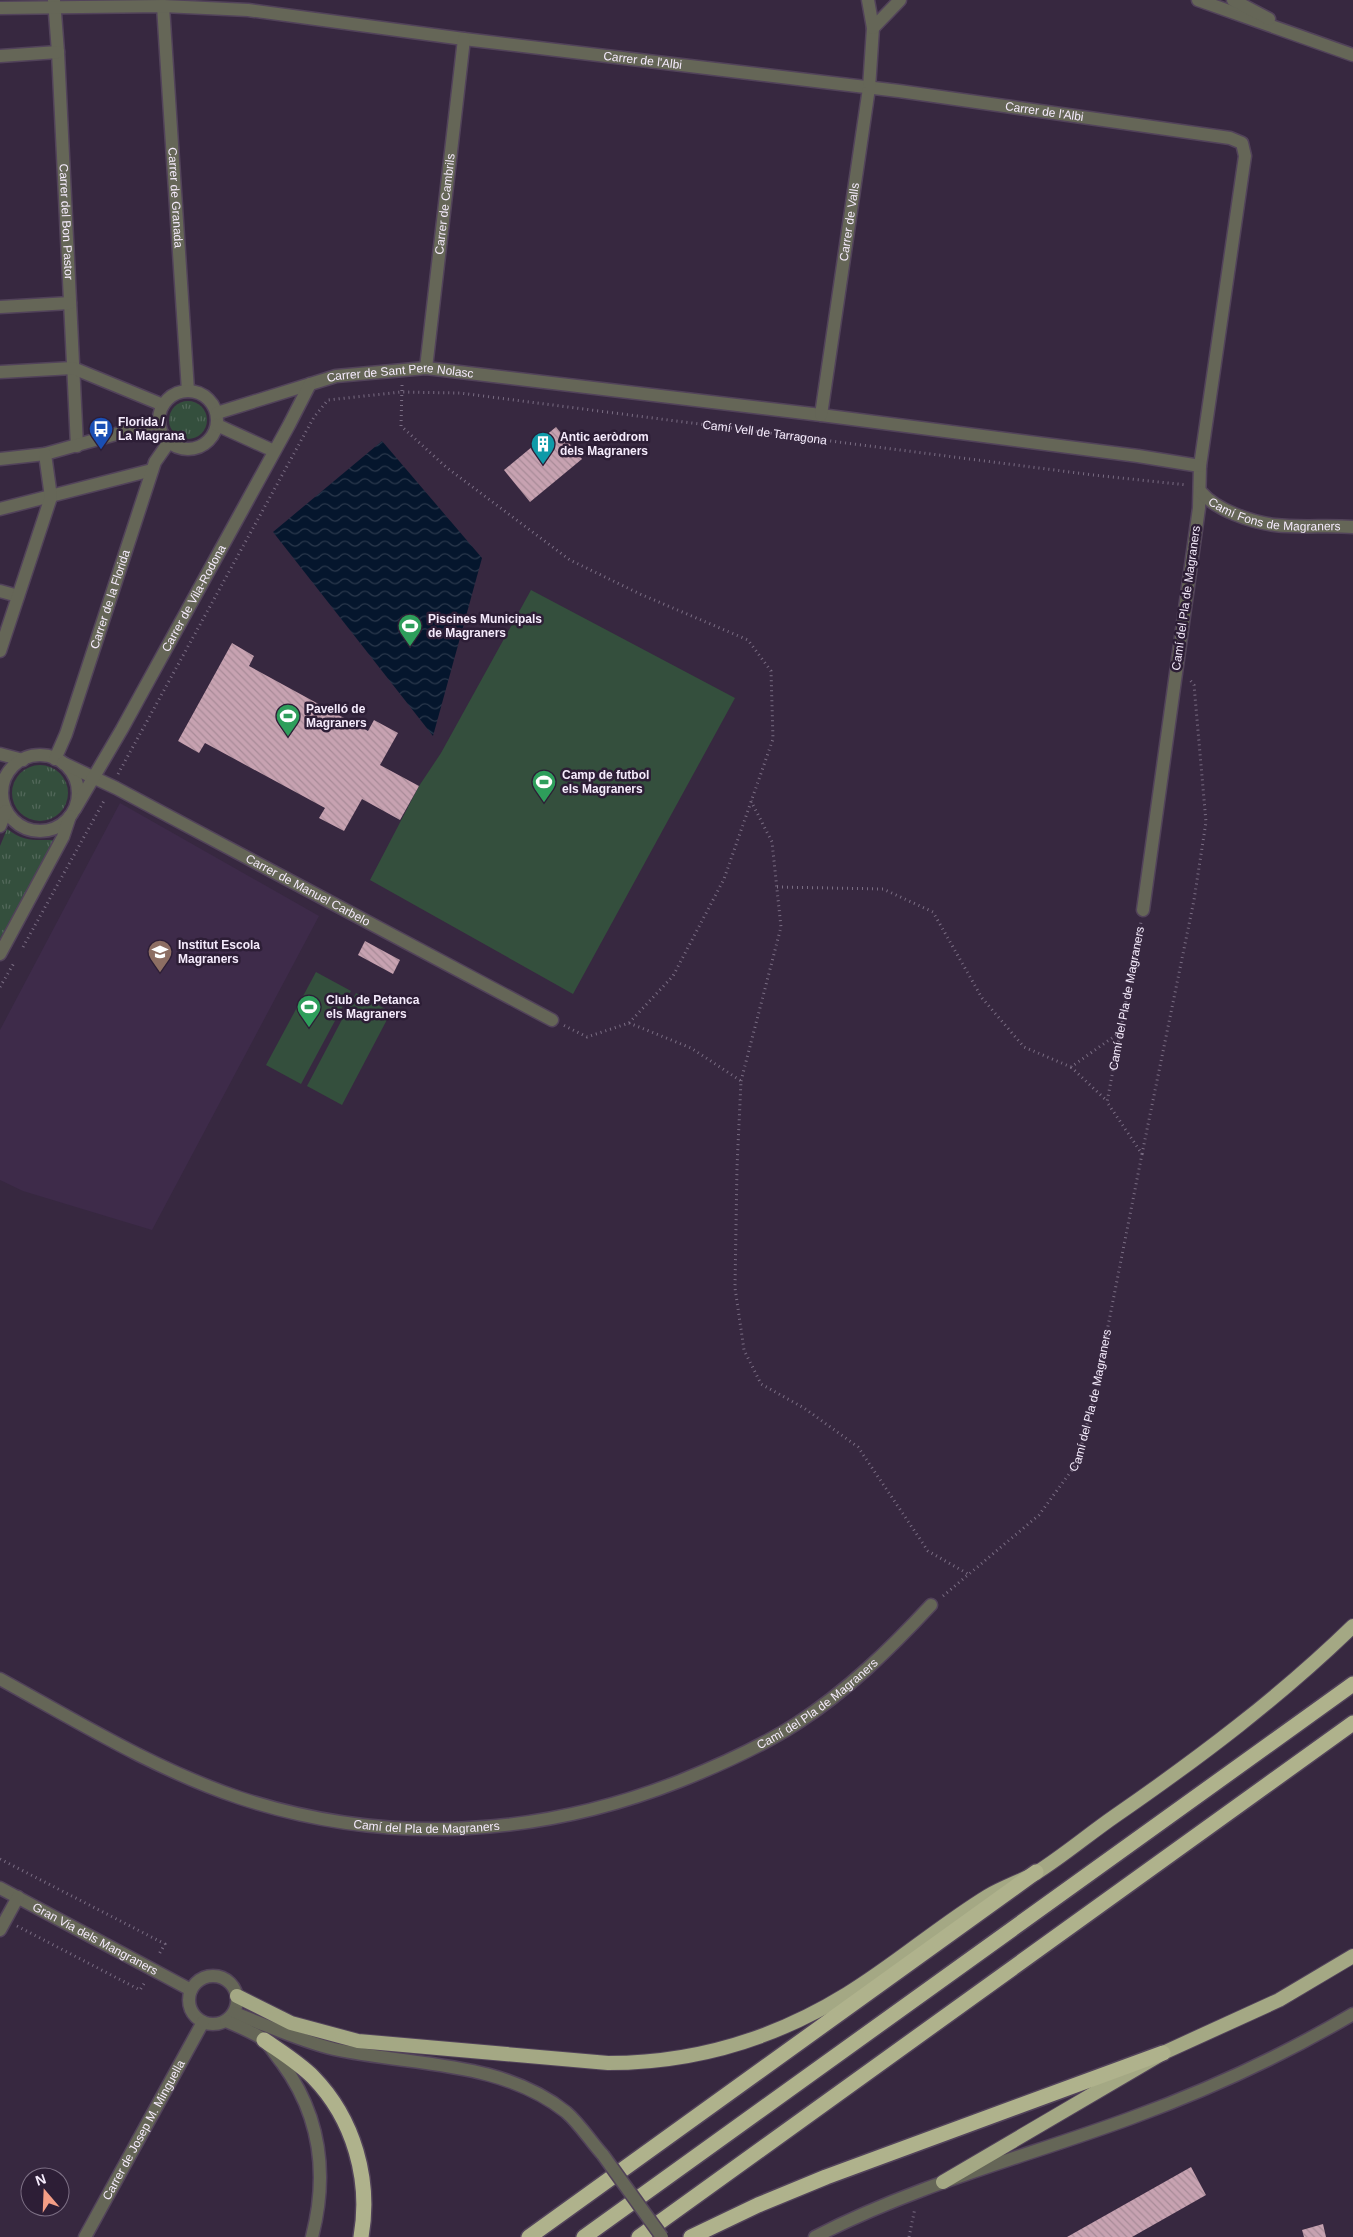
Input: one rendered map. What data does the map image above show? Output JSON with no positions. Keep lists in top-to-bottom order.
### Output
{
  "streets": {
    "street": [
      "Carrer de l'Albi",
      "Carrer de Granada",
      "Carrer de Cambrils",
      "Carrer de Valls",
      "Carrer del Bon Pastor",
      "Carrer de Sant Pere Nolasc",
      "Camí Vell de Tarragona",
      "Camí Fons de Magraners",
      "Carrer de Vila-Rodona",
      "Camí del Pla de Magraners",
      "Carrer de la Florida",
      "Carrer de Manuel Carbelo",
      "Gran Via dels Mangraners",
      "Carrer de Josep M. Minguella"
    ]
  },
  "crossings": [
    ["Carrer de l'Albi", "Carrer de Granada"],
    ["Carrer de l'Albi", "Carrer de Cambrils"],
    ["Carrer de l'Albi", "Carrer de Valls"],
    ["Carrer de l'Albi", "Carrer del Bon Pastor"],
    ["Carrer de l'Albi", "Camí del Pla de Magraners"],
    ["Carrer de Granada", "Carrer de Sant Pere Nolasc"],
    ["Carrer de Granada", "Carrer de la Florida"],
    ["Carrer de Cambrils", "Carrer de Sant Pere Nolasc"],
    ["Carrer de Valls", "Camí Vell de Tarragona"],
    ["Carrer de Sant Pere Nolasc", "Camí Vell de Tarragona"],
    ["Carrer de Sant Pere Nolasc", "Carrer de Vila-Rodona"],
    ["Carrer de Sant Pere Nolasc", "Carrer de la Florida"],
    ["Camí Vell de Tarragona", "Camí Fons de Magraners"],
    ["Camí Vell de Tarragona", "Camí del Pla de Magraners"],
    ["Camí Vell de Tarragona", "Carrer de Manuel Carbelo"],
    ["Camí Fons de Magraners", "Camí del Pla de Magraners"],
    ["Carrer de Vila-Rodona", "Carrer de la Florida"],
    ["Carrer de Vila-Rodona", "Carrer de Manuel Carbelo"],
    ["Carrer de la Florida", "Carrer de Manuel Carbelo"],
    ["Gran Via dels Mangraners", "Carrer de Josep M. Minguella"]
  ],
  "places": {
    "bus stop": ["Florida / La Magrana"],
    "building": ["Antic aeròdrom dels Magraners"],
    "sports": [
      "Piscines Municipals de Magraners",
      "Pavelló de Magraners",
      "Camp de futbol els Magraners",
      "Club de Petanca els Magraners"
    ],
    "school or university": ["Institut Escola Magraners"]
  },
  "north": "top"
}
